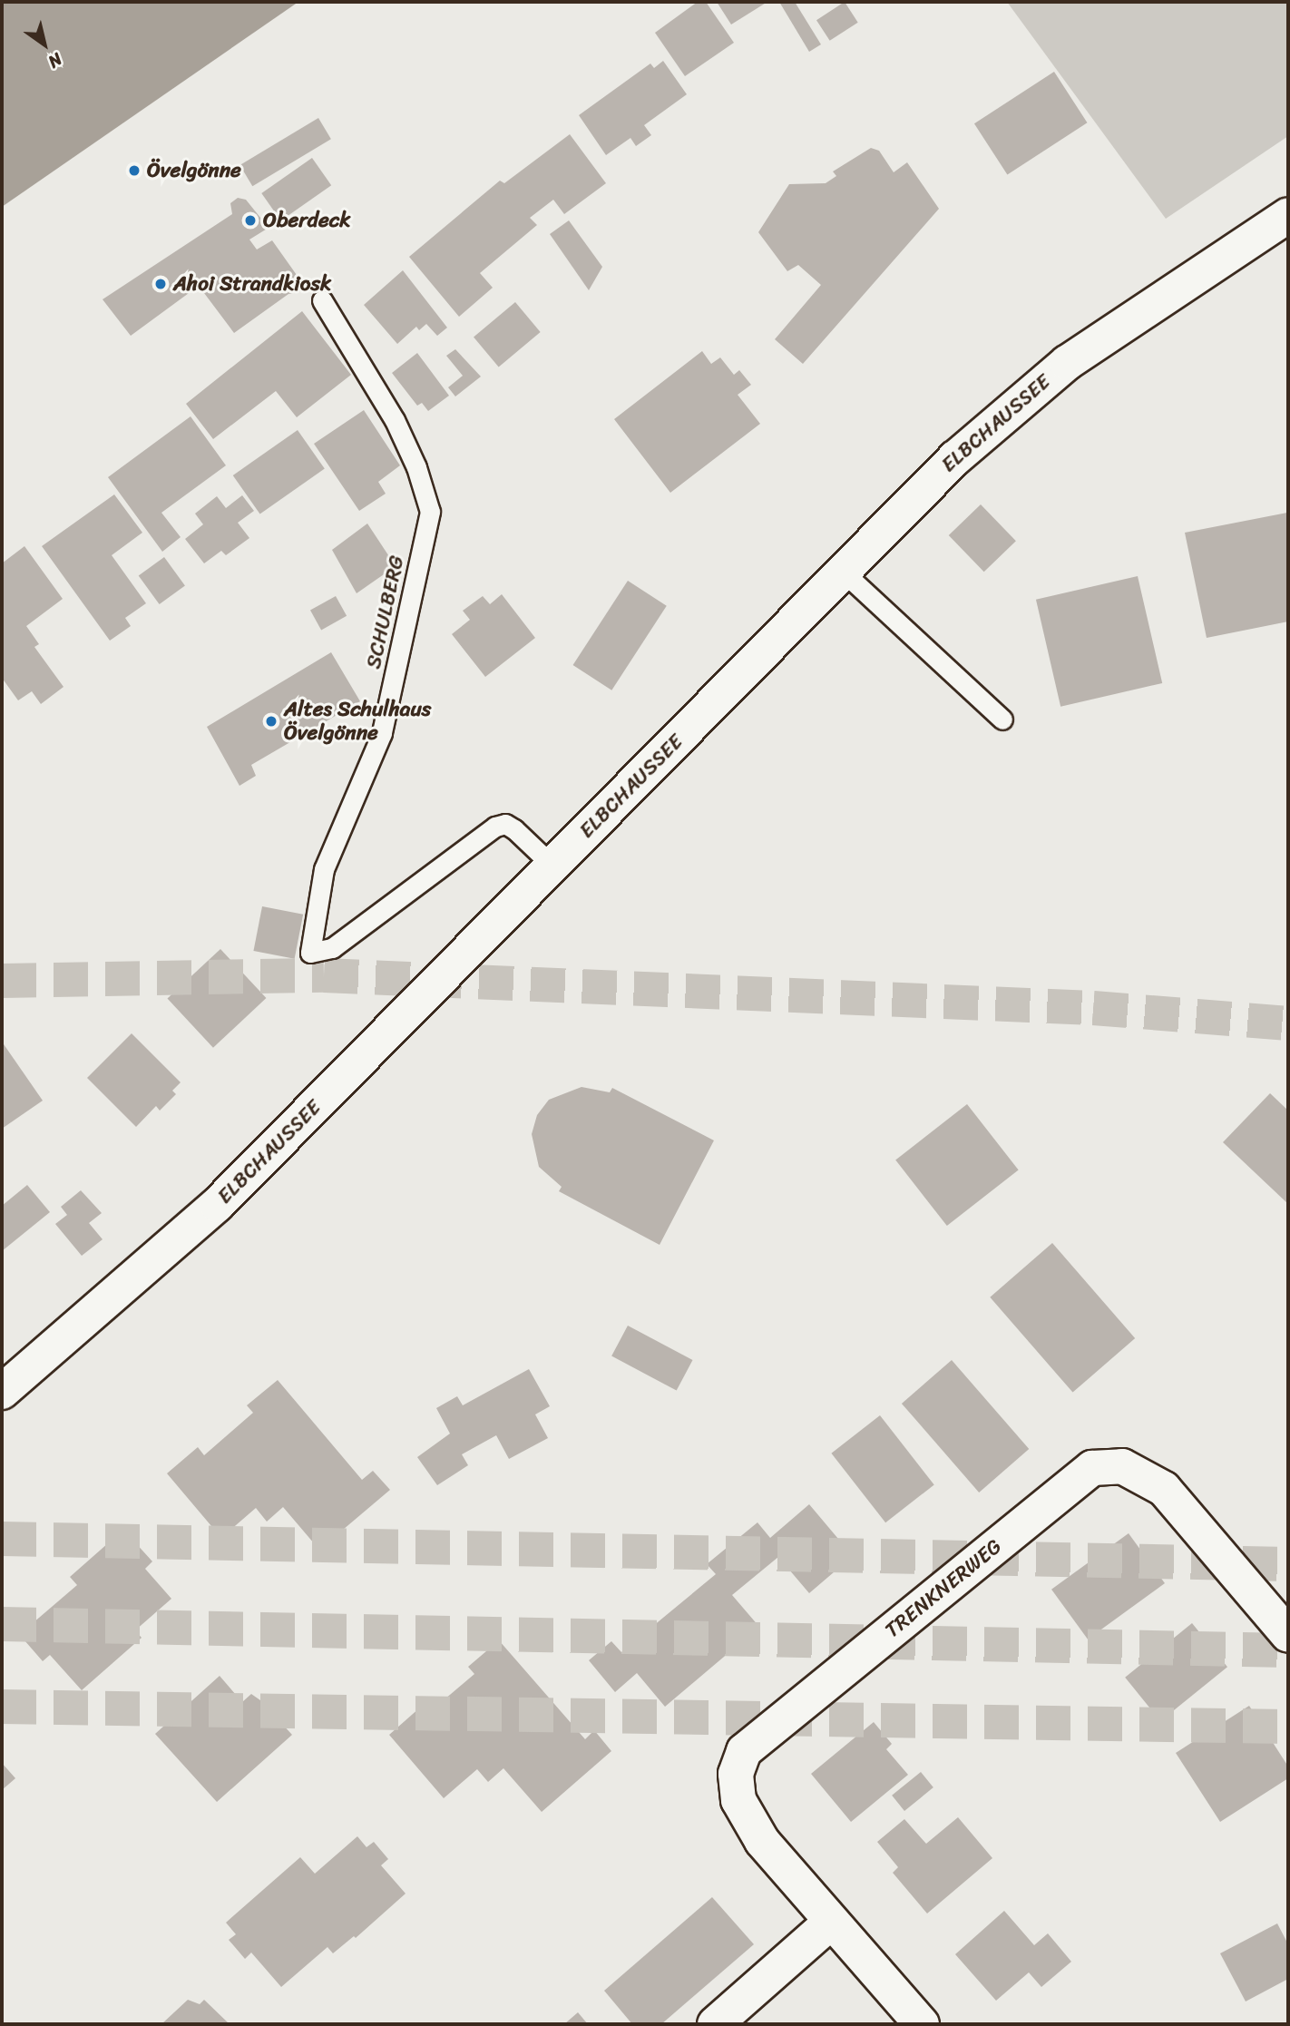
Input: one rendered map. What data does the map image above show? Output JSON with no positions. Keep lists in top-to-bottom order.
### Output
{
  "streets": {
    "main road": ["ELBCHAUSSEE", "TRENKNERWEG"],
    "lane": ["SCHULBERG"]
  },
  "crossings": [
    ["ELBCHAUSSEE", "SCHULBERG"]
  ],
  "places": [
    "Övelgönne",
    "Oberdeck",
    "Ahoi Strandkiosk",
    "Altes Schulhaus Övelgönne"
  ],
  "north": "bottom right"
}
